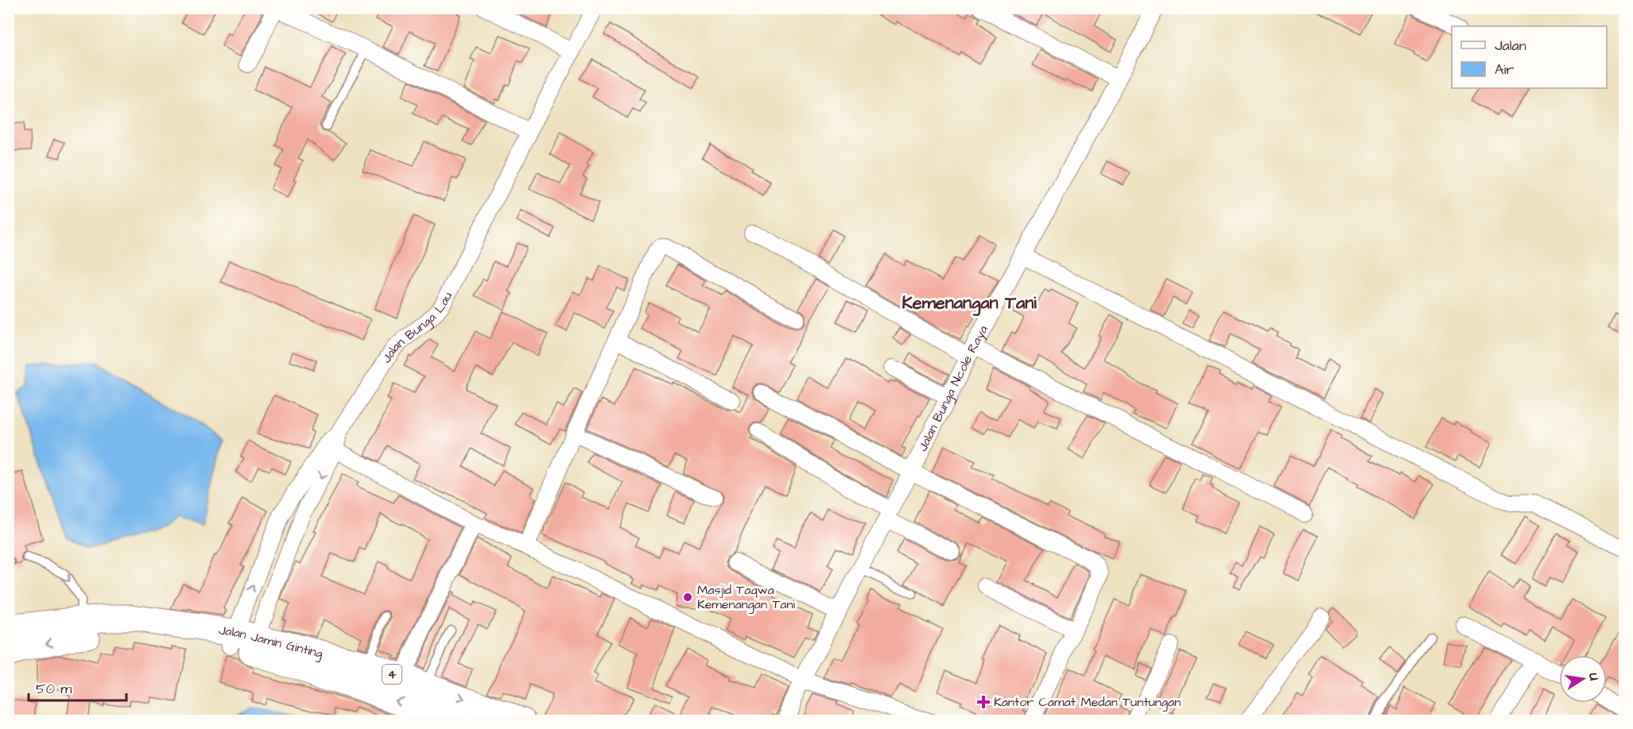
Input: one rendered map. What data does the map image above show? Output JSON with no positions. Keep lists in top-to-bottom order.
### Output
{
  "streets": {
    "highway": ["Jalan Jamin Ginting", "4"],
    "street": ["Jalan Bunga Lau", "Jalan Bunga Ncole Raya"]
  },
  "districts": ["Kemenangan Tani"],
  "places": {
    "other": ["Masjid Taqwa Kemenangan Tani"],
    "health": ["Kantor Camat Medan Tuntungan"]
  },
  "legend": ["Jalan", "Air"],
  "scale_bar": "50 m",
  "north": "right"
}
